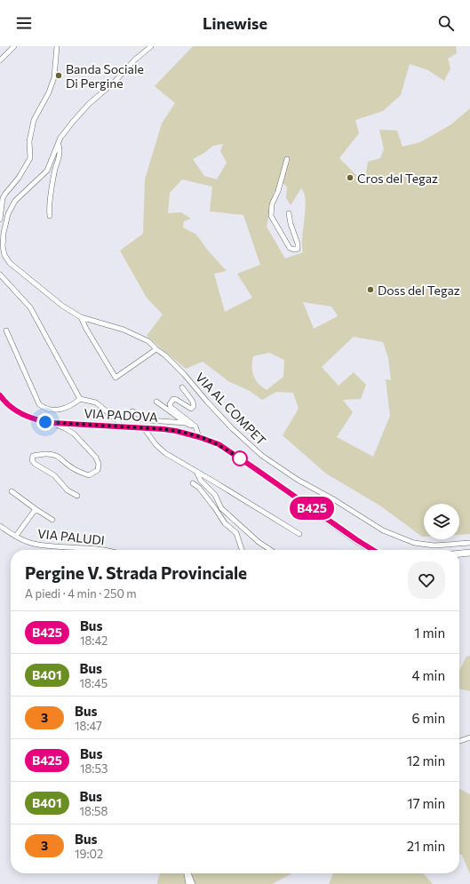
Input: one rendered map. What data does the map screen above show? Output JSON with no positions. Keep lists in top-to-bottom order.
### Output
{
  "streets": {
    "main road": ["VIA PADOVA"],
    "street": ["VIA AL COMPET", "VIA PALUDI"]
  },
  "places": ["Banda Sociale Di Pergine", "Cros del Tegaz", "Doss del Tegaz"],
  "lines": ["bus line B425"],
  "page": {
    "header": "Linewise",
    "on_map": "B425",
    "heading": ["Pergine V. Strada Provinciale", "A piedi · 4 min · 250 m"],
    "list": [
      {
        "mark": "B425",
        "name": "Bus",
        "note": "18:42",
        "value": "1 min"
      },
      {
        "mark": "B401",
        "name": "Bus",
        "note": "18:45",
        "value": "4 min"
      },
      {
        "mark": "3",
        "name": "Bus",
        "note": "18:47",
        "value": "6 min"
      },
      {
        "mark": "B425",
        "name": "Bus",
        "note": "18:53",
        "value": "12 min"
      },
      {
        "mark": "B401",
        "name": "Bus",
        "note": "18:58",
        "value": "17 min"
      },
      {
        "mark": "3",
        "name": "Bus",
        "note": "19:02",
        "value": "21 min"
      }
    ]
  }
}
